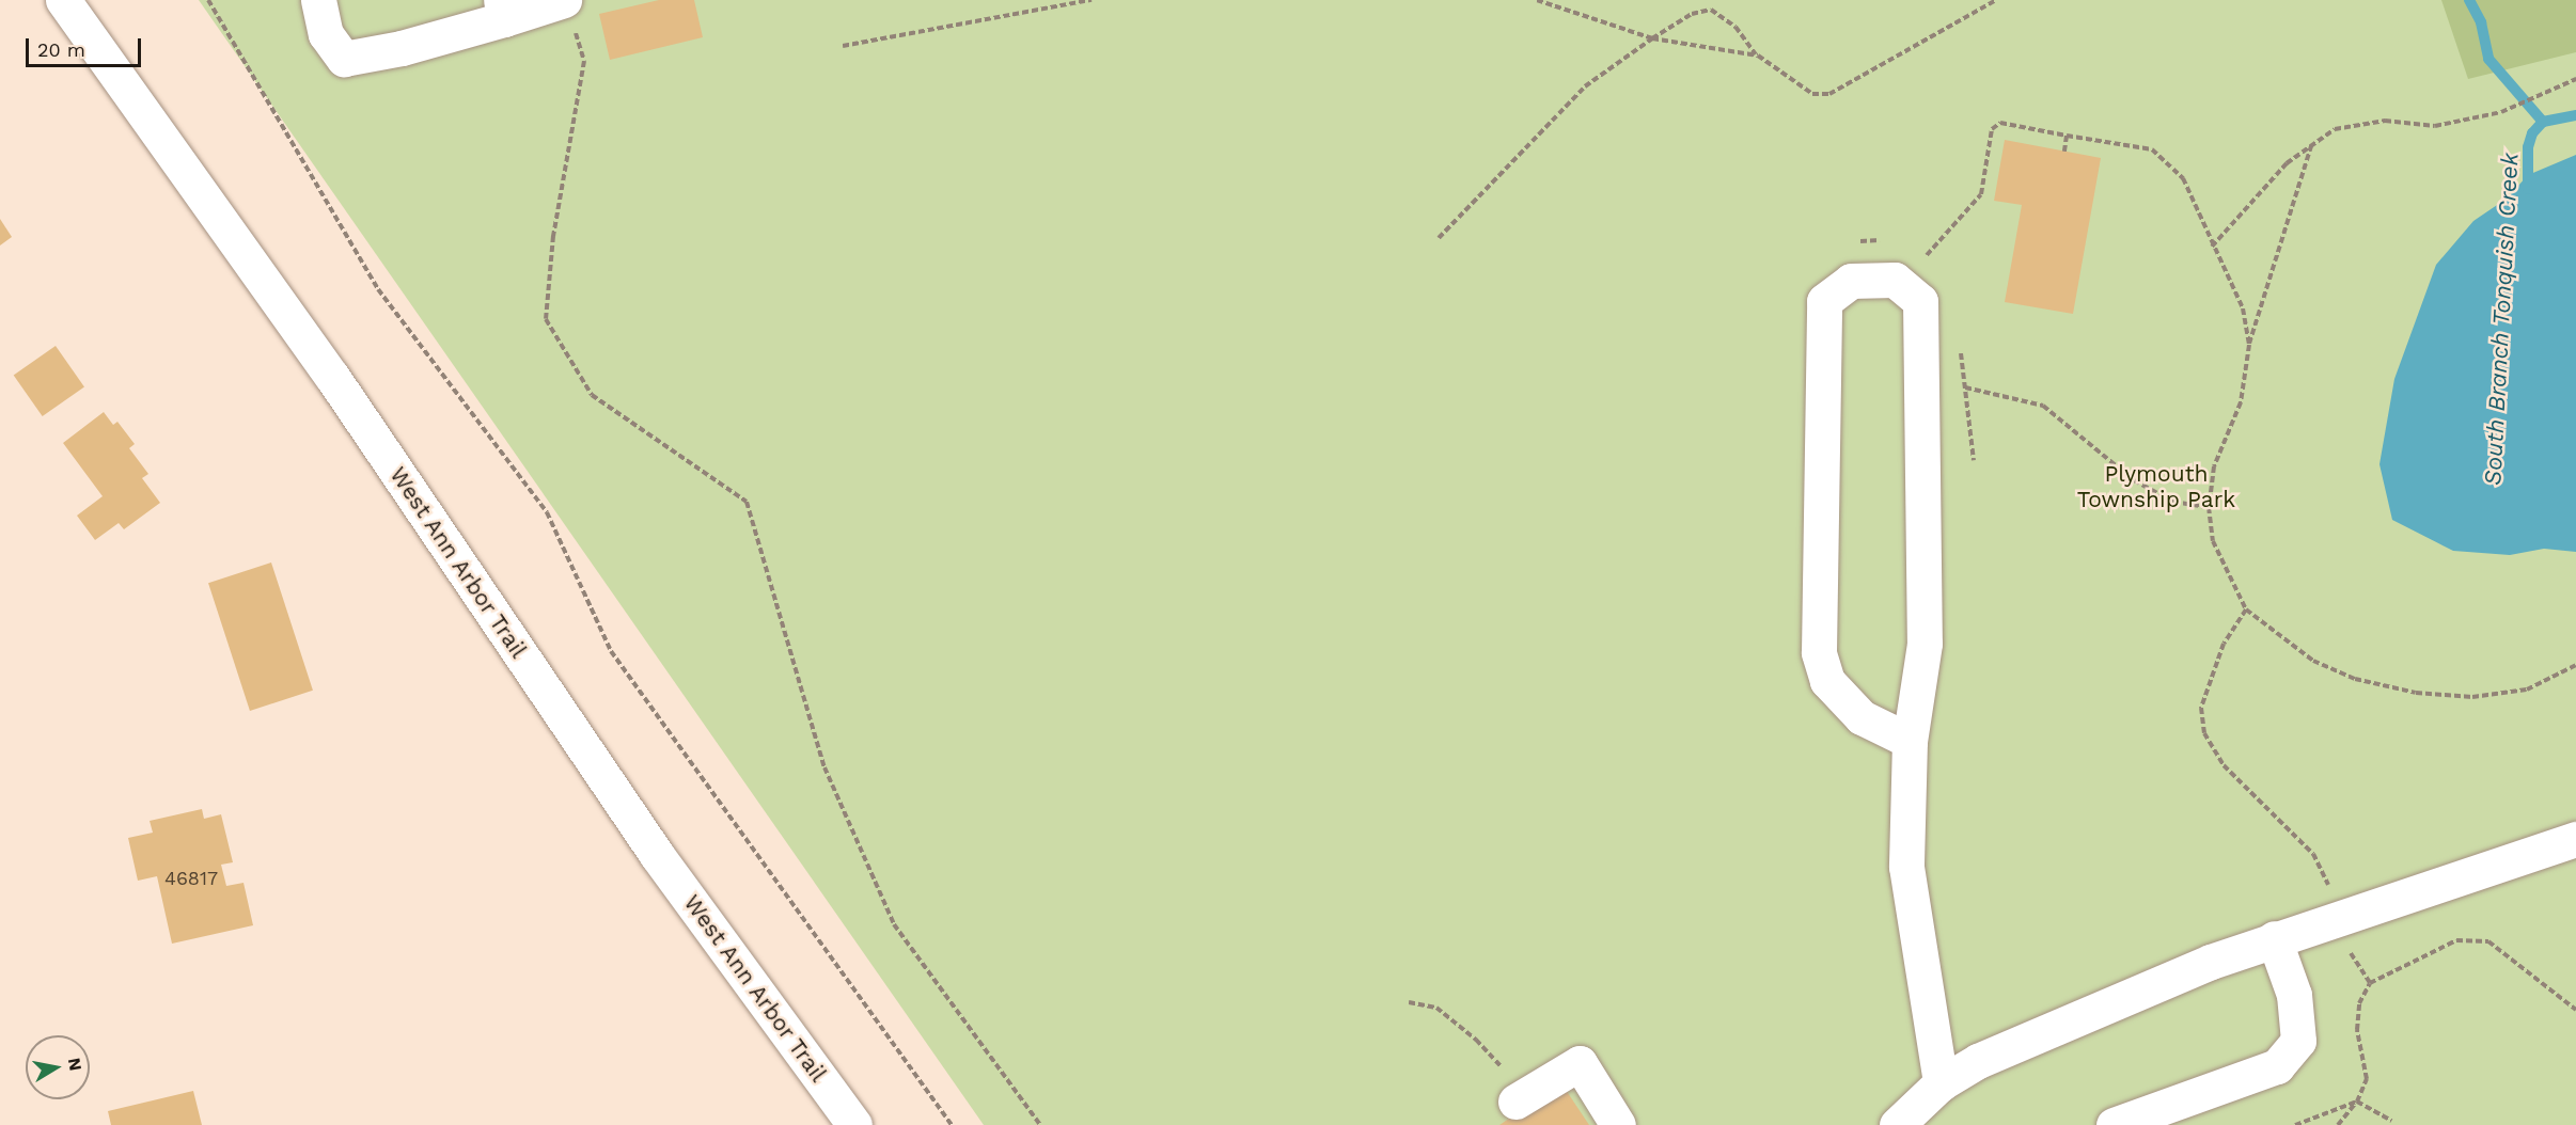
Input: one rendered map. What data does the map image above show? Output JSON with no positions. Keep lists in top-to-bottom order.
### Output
{
  "streets": {
    "street": ["West Ann Arbor Trail"]
  },
  "water": ["South Branch Tonquish Creek"],
  "parks": ["Plymouth Township Park"],
  "house_numbers": ["46817"],
  "scale_bar": "20 m",
  "north": "right"
}
